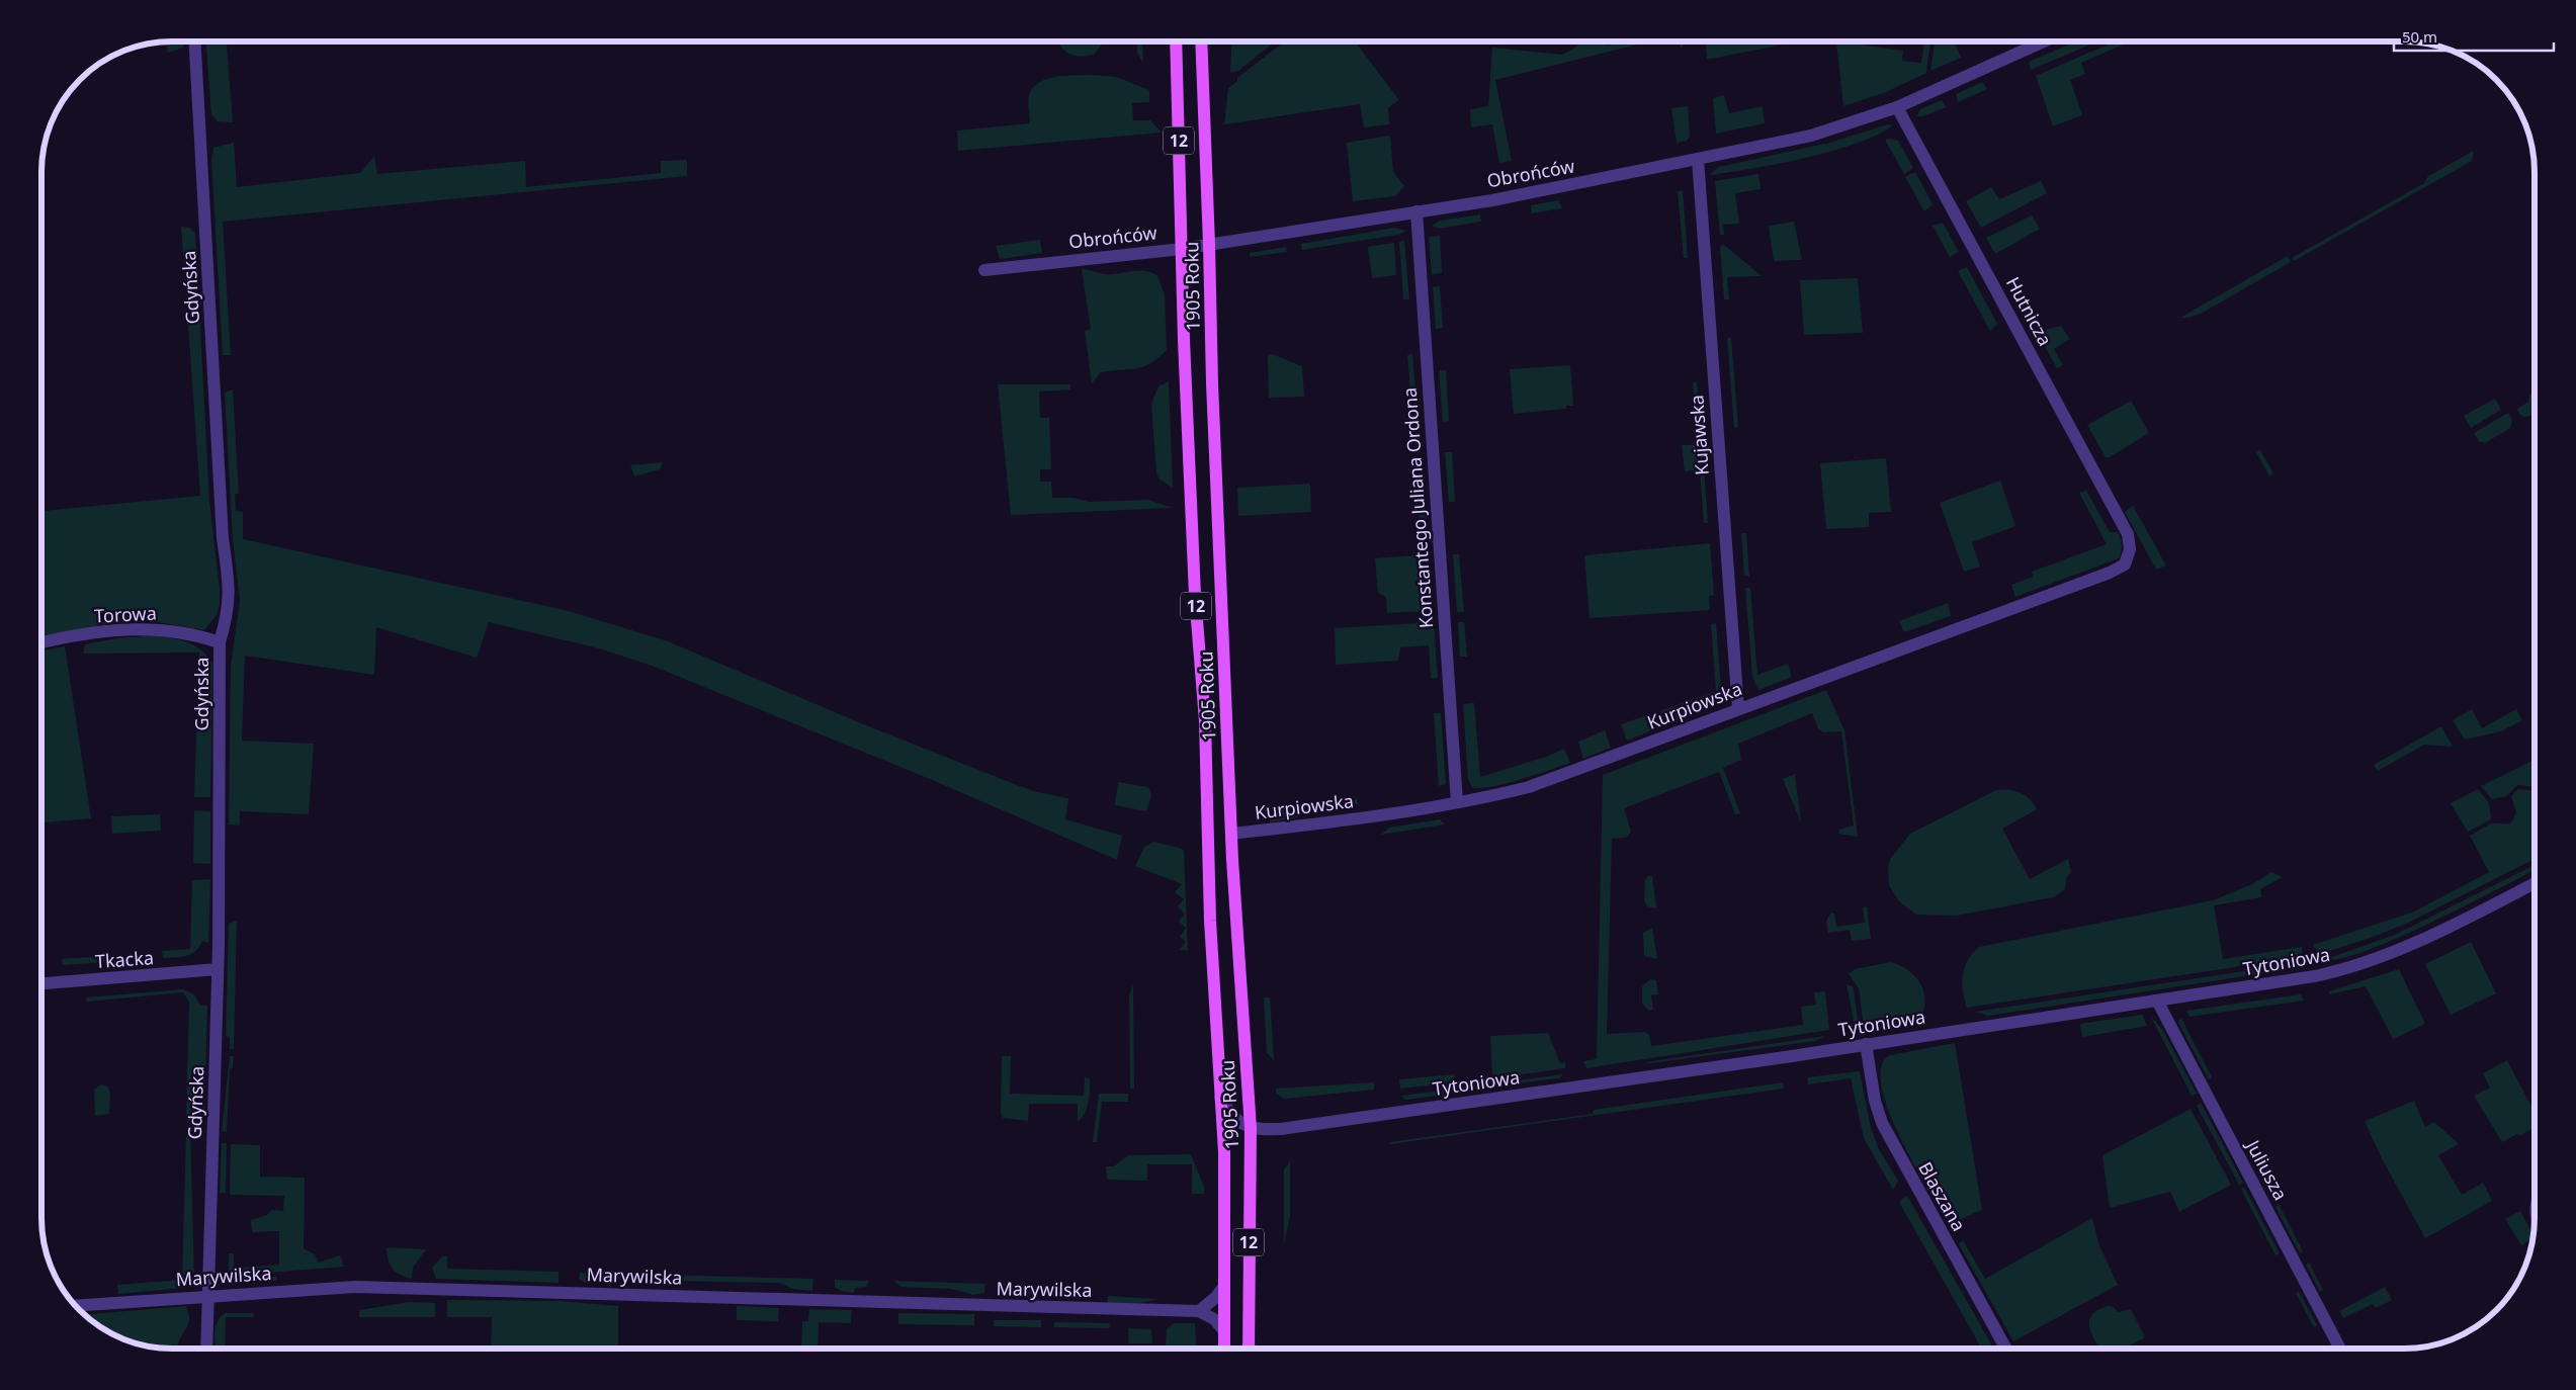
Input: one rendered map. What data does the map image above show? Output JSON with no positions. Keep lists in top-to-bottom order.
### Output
{
  "streets": {
    "main road": ["12", "1905 Roku"],
    "street": [
      "Obrońców",
      "Gdyńska",
      "Hutnicza",
      "Kujawska",
      "Konstantego Juliana Ordona",
      "Torowa",
      "Kurpiowska",
      "Tkacka",
      "Tytoniowa",
      "Juliusza",
      "Blaszana",
      "Marywilska"
    ]
  },
  "crossings": [
    ["Obrońców", "1905 Roku"],
    ["Obrońców", "Hutnicza"],
    ["Obrońców", "Kujawska"],
    ["Obrońców", "Konstantego Juliana Ordona"],
    ["1905 Roku", "Kurpiowska"],
    ["1905 Roku", "Tytoniowa"],
    ["Gdyńska", "Torowa"],
    ["Gdyńska", "Tkacka"],
    ["Gdyńska", "Marywilska"],
    ["Hutnicza", "Kurpiowska"],
    ["Kujawska", "Kurpiowska"],
    ["Konstantego Juliana Ordona", "Kurpiowska"],
    ["Tytoniowa", "Juliusza"],
    ["Tytoniowa", "Blaszana"]
  ],
  "scale_bar": "50 m"
}
